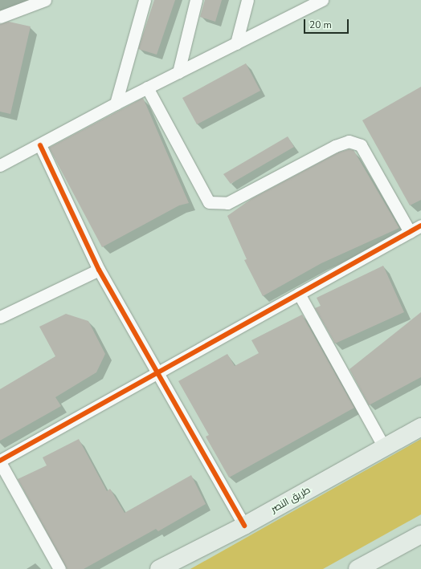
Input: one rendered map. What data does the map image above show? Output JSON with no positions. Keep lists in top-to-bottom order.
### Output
{
  "streets": {
    "main road": ["طريق النصر"]
  },
  "scale_bar": "20 m"
}
